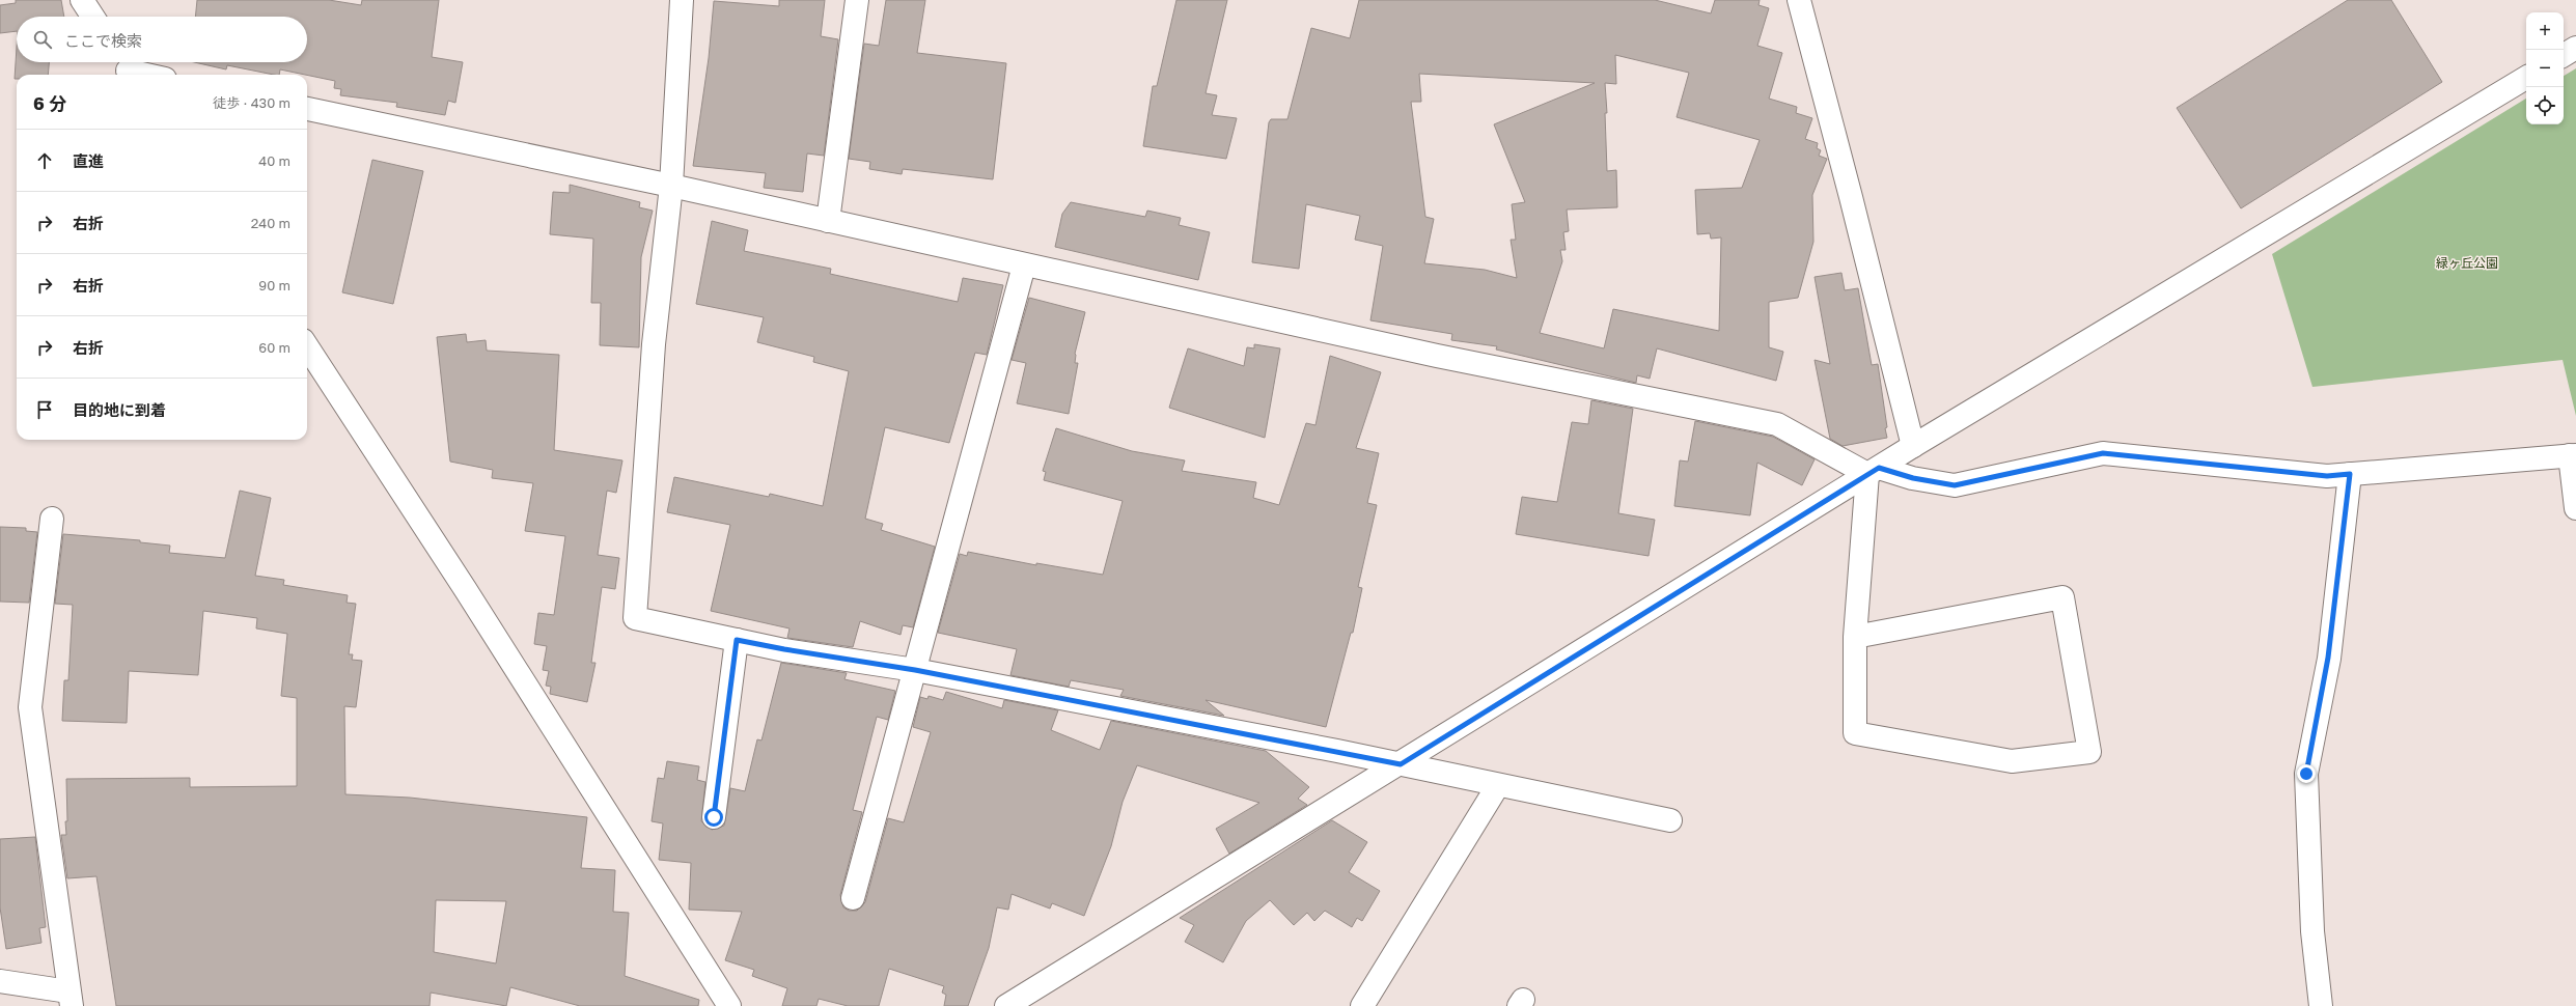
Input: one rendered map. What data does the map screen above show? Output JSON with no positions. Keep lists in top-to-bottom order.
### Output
{
  "parks": ["緑ヶ丘公園"],
  "page": {
    "map_buttons": ["+", "−"],
    "search": "ここで検索",
    "heading": ["6 分", "徒歩 · 430 m"],
    "list": [
      ["直進", "40 m"],
      ["右折", "240 m"],
      ["右折", "90 m"],
      ["右折", "60 m"],
      "目的地に到着"
    ]
  }
}
